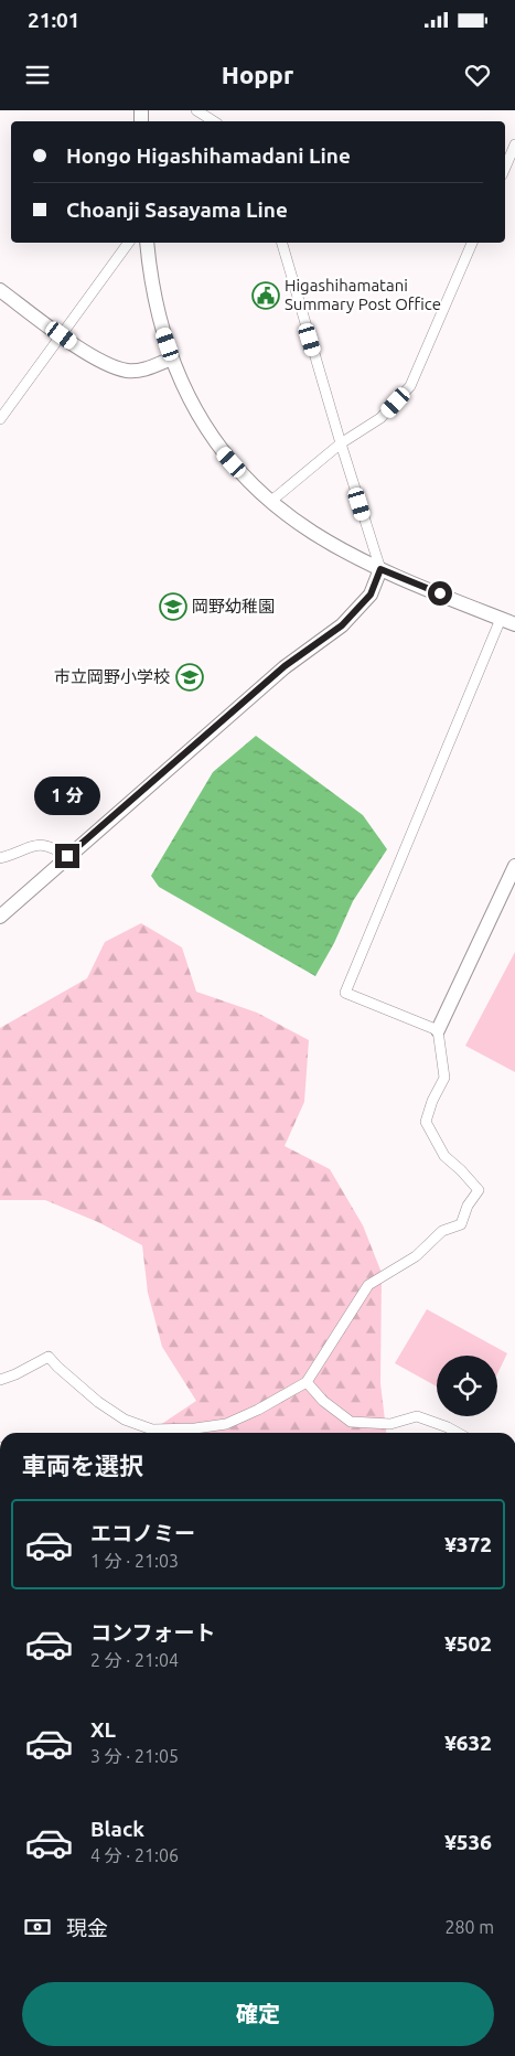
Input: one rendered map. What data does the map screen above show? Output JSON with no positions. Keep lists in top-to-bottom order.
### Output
{
  "places": {
    "public building": ["Higashihamatani Summary Post Office"],
    "school or university": ["岡野幼稚園", "市立岡野小学校"]
  },
  "page": {
    "status": "21:01",
    "header": "Hoppr",
    "banner": ["Hongo Higashihamadani Line", "Choanji Sasayama Line"],
    "bubble": "1 分",
    "heading": "車両を選択",
    "list": [
      {
        "name": "エコノミー",
        "note": "1 分 · 21:03",
        "value": "¥372"
      },
      {
        "name": "コンフォート",
        "note": "2 分 · 21:04",
        "value": "¥502"
      },
      {
        "name": "XL",
        "note": "3 分 · 21:05",
        "value": "¥632"
      },
      {
        "name": "Black",
        "note": "4 分 · 21:06",
        "value": "¥536"
      }
    ],
    "pay": ["現金", "280 m"],
    "buttons": "確定"
  }
}
